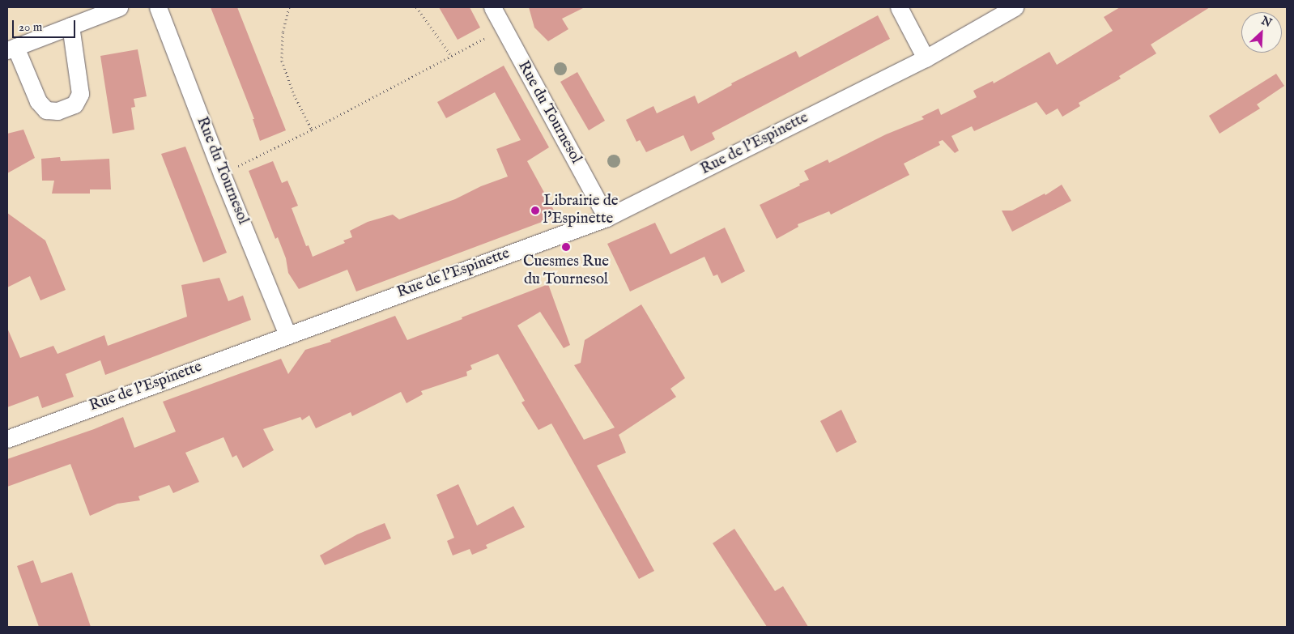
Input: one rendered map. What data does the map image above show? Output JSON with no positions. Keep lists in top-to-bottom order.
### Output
{
  "streets": {
    "street": ["Rue du Tournesol", "Rue de l'Espinette"]
  },
  "crossings": [
    ["Rue du Tournesol", "Rue de l'Espinette"]
  ],
  "places": ["Librairie de l'Espinette", "Cuesmes Rue du Tournesol"],
  "scale_bar": "20 m",
  "north": "top right"
}
